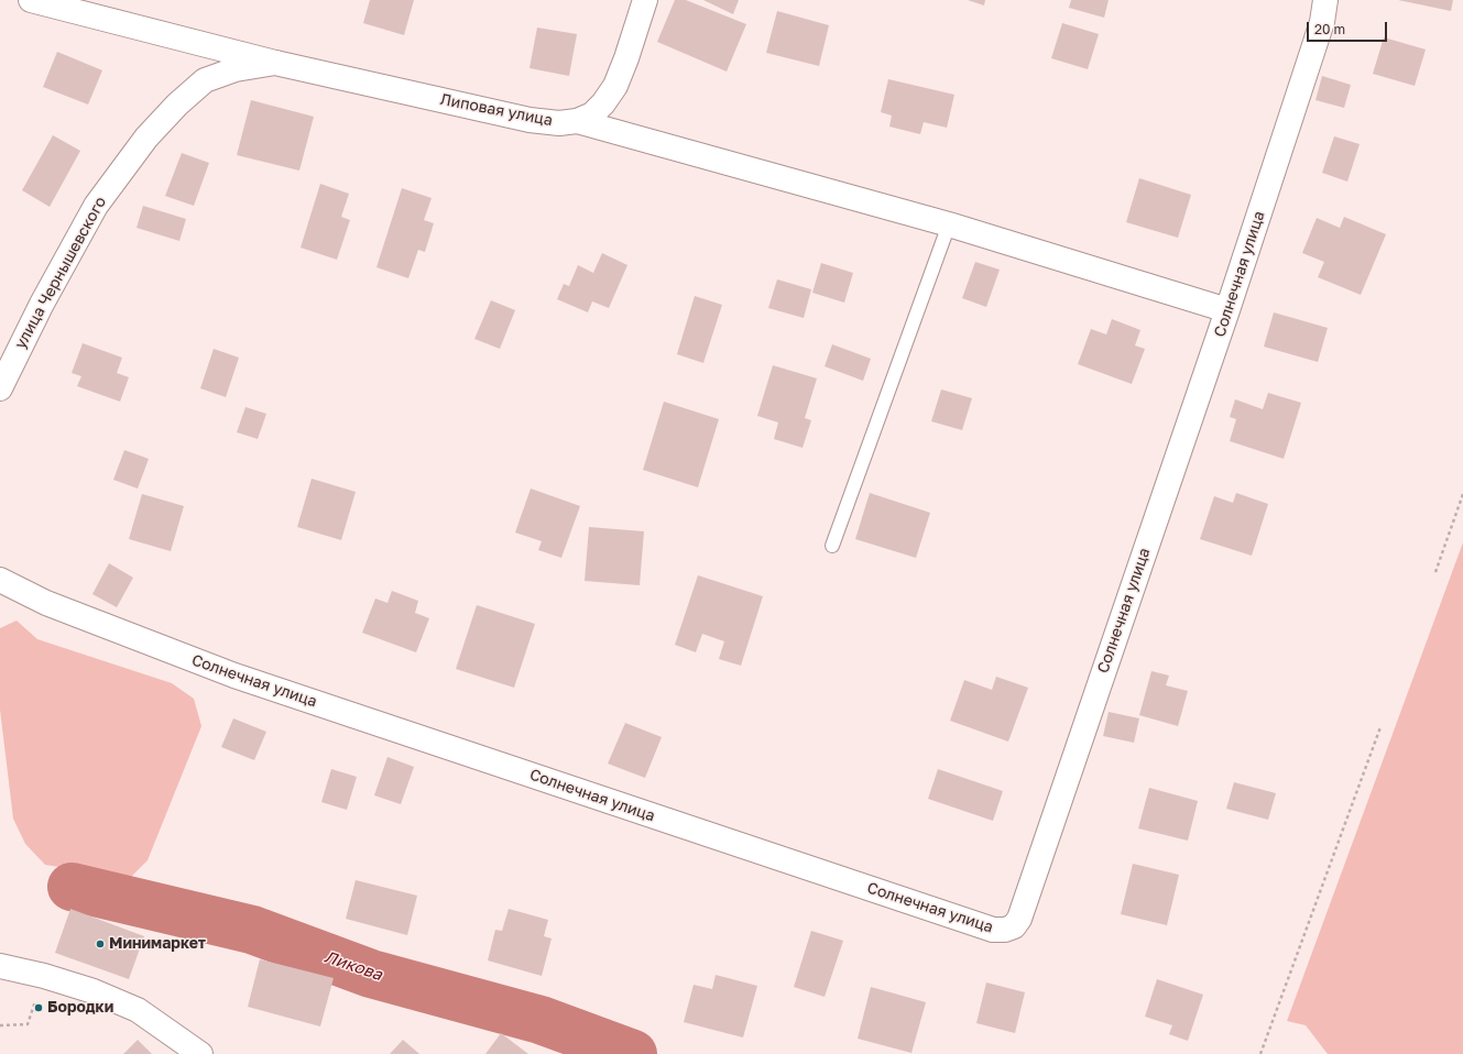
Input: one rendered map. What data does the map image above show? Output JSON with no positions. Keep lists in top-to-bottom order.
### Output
{
  "streets": {
    "street": ["Липовая улица", "улица Чернышевского", "Солнечная улица"]
  },
  "crossings": [
    ["Липовая улица", "улица Чернышевского"]
  ],
  "water": ["Ликова"],
  "places": ["Минимаркет", "Бородки"],
  "scale_bar": "20 m"
}
